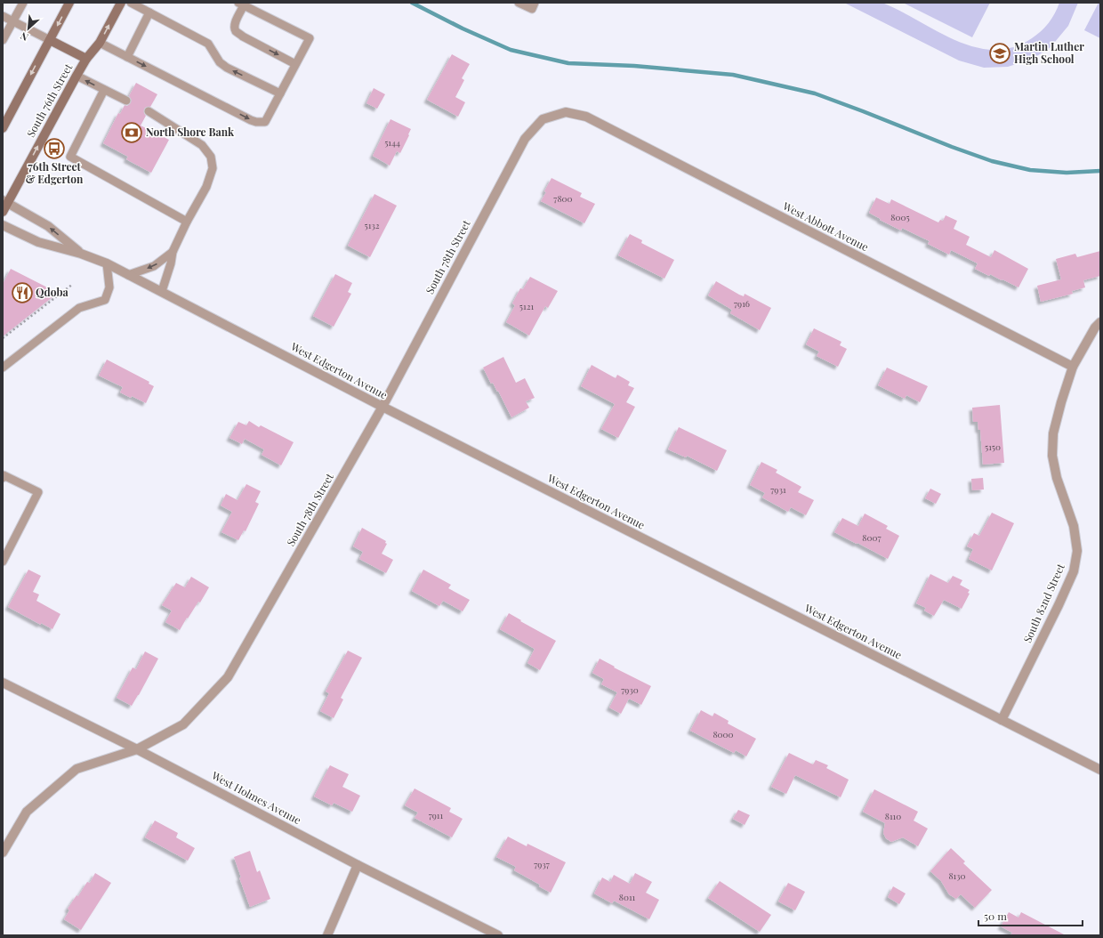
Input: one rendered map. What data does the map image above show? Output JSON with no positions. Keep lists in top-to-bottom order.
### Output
{
  "streets": {
    "main road": ["South 76th Street"],
    "street": [
      "West Abbott Avenue",
      "South 78th Street",
      "West Edgerton Avenue",
      "South 82nd Street",
      "West Holmes Avenue"
    ]
  },
  "crossings": [
    ["South 76th Street", "West Edgerton Avenue"],
    ["West Abbott Avenue", "South 78th Street"],
    ["West Abbott Avenue", "South 82nd Street"],
    ["South 78th Street", "West Edgerton Avenue"],
    ["South 78th Street", "West Holmes Avenue"],
    ["West Edgerton Avenue", "South 82nd Street"]
  ],
  "places": {
    "school or university": ["Martin Luther High School"],
    "bank": ["North Shore Bank"],
    "bus stop": ["76th Street & Edgerton"],
    "restaurant": ["Qdoba"]
  },
  "house_numbers": [
    "5144",
    "7800",
    "8005",
    "5132",
    "7916",
    "5121",
    "5150",
    "7931",
    "8007",
    "7930",
    "8000",
    "7911",
    "8110",
    "7937",
    "8130",
    "8011"
  ],
  "scale_bar": "50 m",
  "north": "bottom left"
}
